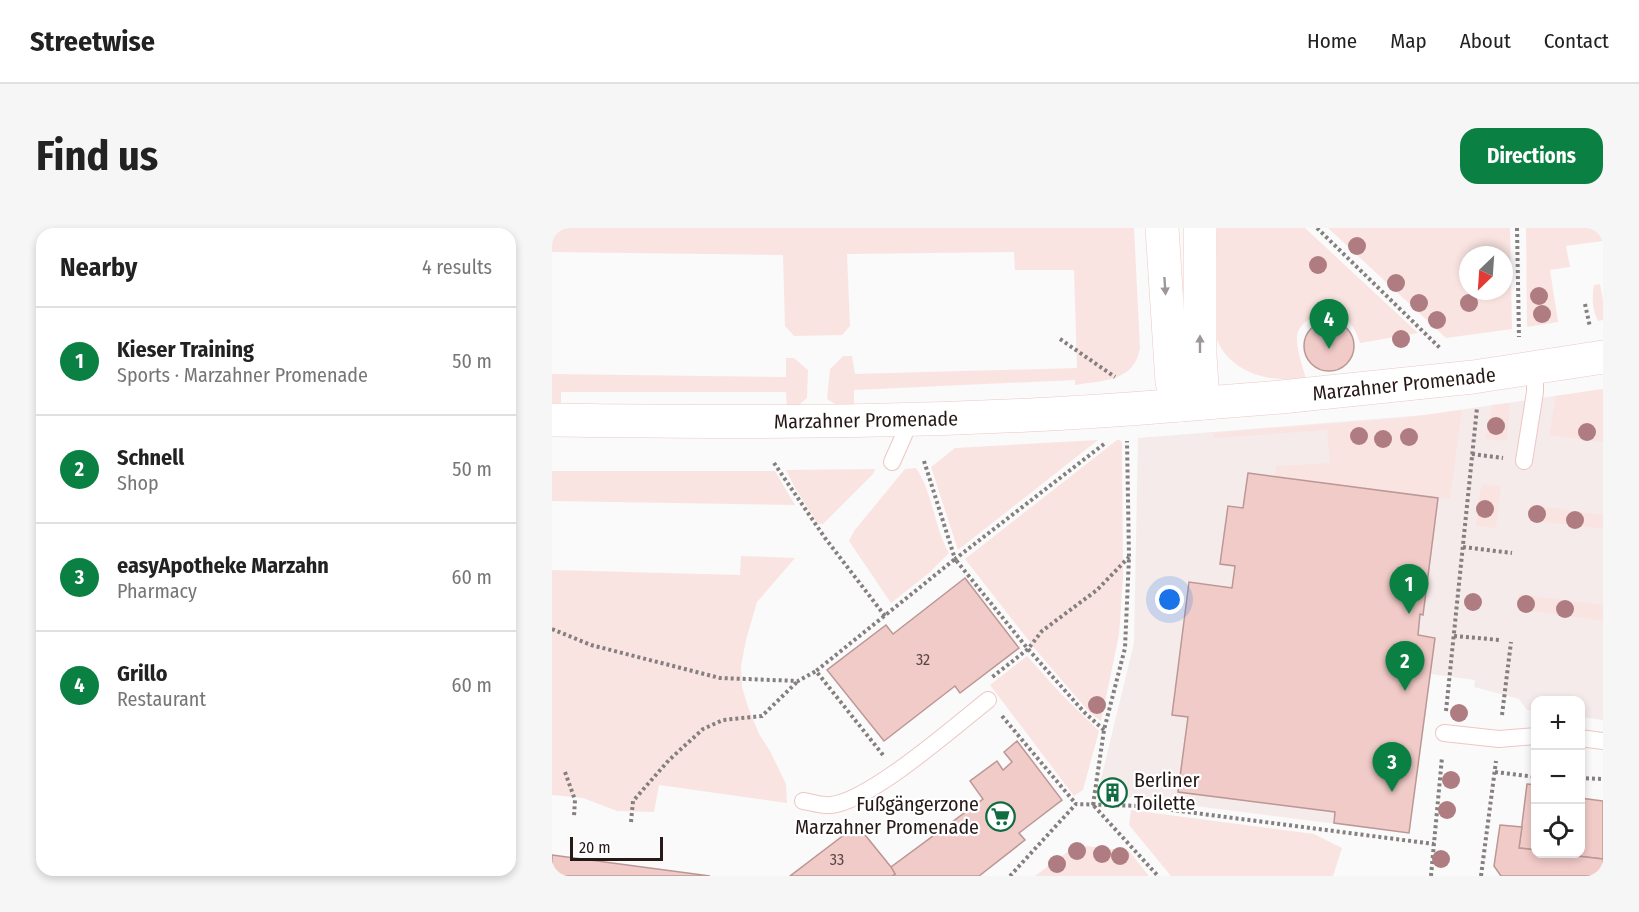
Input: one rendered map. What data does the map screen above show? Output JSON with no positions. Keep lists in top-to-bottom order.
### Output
{
  "streets": {
    "street": ["Marzahner Promenade"]
  },
  "places": {
    "building": ["Berliner Toilette"],
    "supermarket": ["Fußgängerzone Marzahner Promenade"]
  },
  "house_numbers": ["32", "33"],
  "scale_bar": "20 m",
  "north": "bottom left",
  "page": {
    "header": "Streetwise",
    "nav": [
      "Home",
      "Map",
      "About",
      "Contact"
    ],
    "buttons": "Directions",
    "title": "Find us",
    "heading": ["Nearby", "4 results"],
    "pins": [
      "4",
      "1",
      "2",
      "3"
    ],
    "list": [
      {
        "mark": "1",
        "name": "Kieser Training",
        "note": "Sports · Marzahner Promenade",
        "value": "50 m"
      },
      {
        "mark": "2",
        "name": "Schnell",
        "note": "Shop",
        "value": "50 m"
      },
      {
        "mark": "3",
        "name": "easyApotheke Marzahn",
        "note": "Pharmacy",
        "value": "60 m"
      },
      {
        "mark": "4",
        "name": "Grillo",
        "note": "Restaurant",
        "value": "60 m"
      }
    ],
    "map_buttons": ["+", "−"],
    "scale": "20 m"
  }
}
